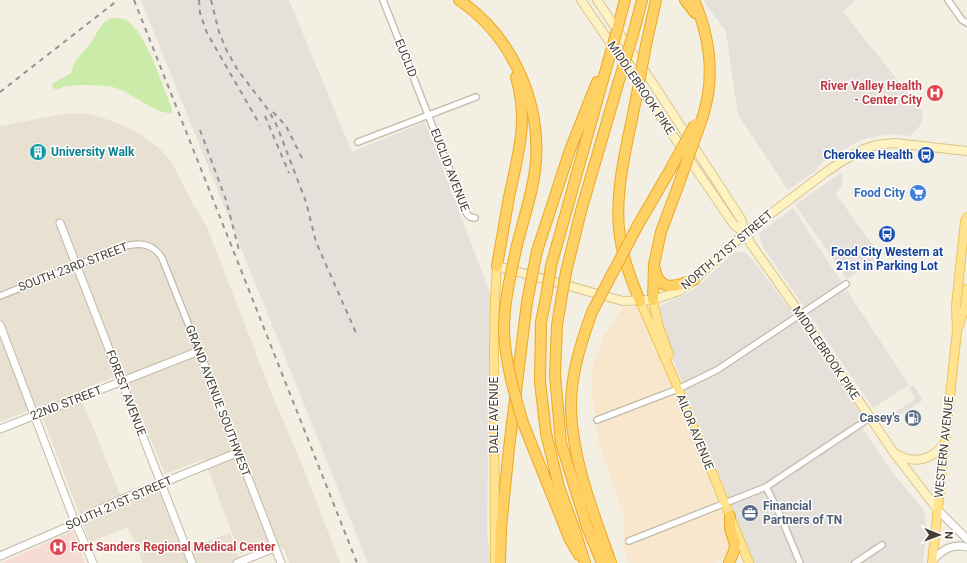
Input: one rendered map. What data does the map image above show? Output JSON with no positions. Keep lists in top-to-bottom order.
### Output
{
  "streets": {
    "main road": [
      "MIDDLEBROOK PIKE",
      "NORTH 21ST STREET",
      "DALE AVENUE",
      "AILOR AVENUE",
      "WESTERN AVENUE"
    ],
    "street": [
      "EUCLID",
      "EUCLID AVENUE",
      "SOUTH 23RD STREET",
      "FOREST AVENUE",
      "GRAND AVENUE SOUTHWEST",
      "22ND STREET",
      "SOUTH 21ST STREET"
    ]
  },
  "crossings": [
    ["EUCLID", "EUCLID AVENUE"],
    ["MIDDLEBROOK PIKE", "NORTH 21ST STREET"],
    ["MIDDLEBROOK PIKE", "WESTERN AVENUE"],
    ["NORTH 21ST STREET", "DALE AVENUE"],
    ["NORTH 21ST STREET", "AILOR AVENUE"],
    ["SOUTH 23RD STREET", "FOREST AVENUE"],
    ["SOUTH 23RD STREET", "GRAND AVENUE SOUTHWEST"],
    ["FOREST AVENUE", "22ND STREET"],
    ["FOREST AVENUE", "SOUTH 21ST STREET"],
    ["GRAND AVENUE SOUTHWEST", "22ND STREET"],
    ["GRAND AVENUE SOUTHWEST", "SOUTH 21ST STREET"]
  ],
  "places": {
    "hospital": ["River Valley Health - Center City", "Fort Sanders Regional Medical Center"],
    "building": ["University Walk"],
    "bus stop": ["Cherokee Health", "Food City Western at 21st in Parking Lot"],
    "supermarket": ["Food City"],
    "fuel station": ["Casey's"],
    "office": ["Financial Partners of TN"]
  },
  "north": "right"
}
